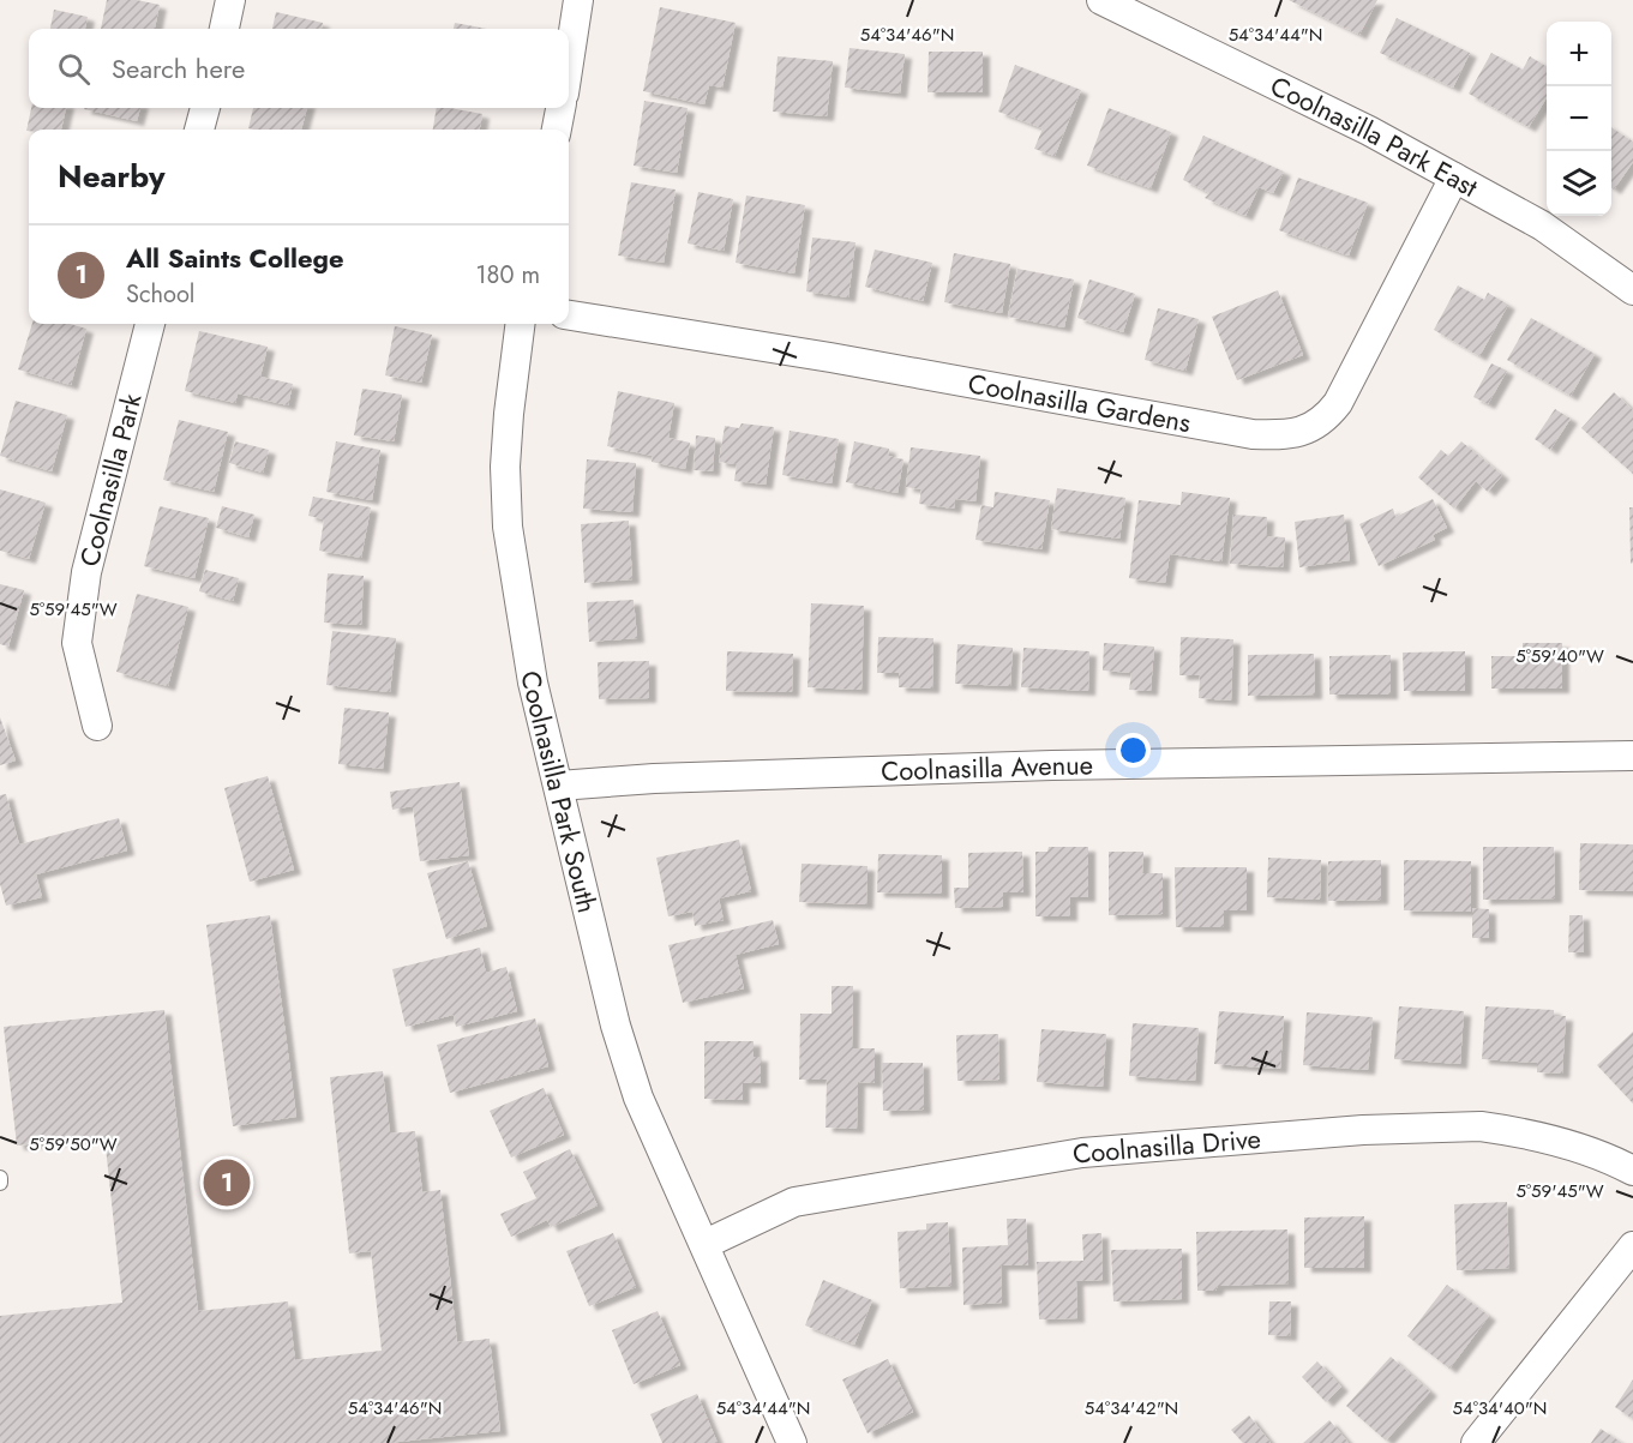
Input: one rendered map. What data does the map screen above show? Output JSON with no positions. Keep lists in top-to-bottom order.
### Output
{
  "streets": {
    "street": [
      "Coolnasilla Park East",
      "Coolnasilla Gardens",
      "Coolnasilla Park",
      "Coolnasilla Avenue",
      "Coolnasilla Park South",
      "Coolnasilla Drive"
    ]
  },
  "crossings": [
    ["Coolnasilla Park East", "Coolnasilla Gardens"],
    ["Coolnasilla Avenue", "Coolnasilla Park South"],
    ["Coolnasilla Park South", "Coolnasilla Drive"]
  ],
  "page": {
    "map_buttons": ["+", "−"],
    "search": "Search here",
    "heading": "Nearby",
    "list": [
      {
        "mark": "1",
        "name": "All Saints College",
        "note": "School",
        "value": "180 m"
      }
    ],
    "pins": "1"
  },
  "coordinates": [
    "54°34'46\"N",
    "54°34'44\"N",
    "5°59'45\"W",
    "5°59'40\"W",
    "5°59'50\"W",
    "54°34'42\"N",
    "54°34'40\"N"
  ]
}
